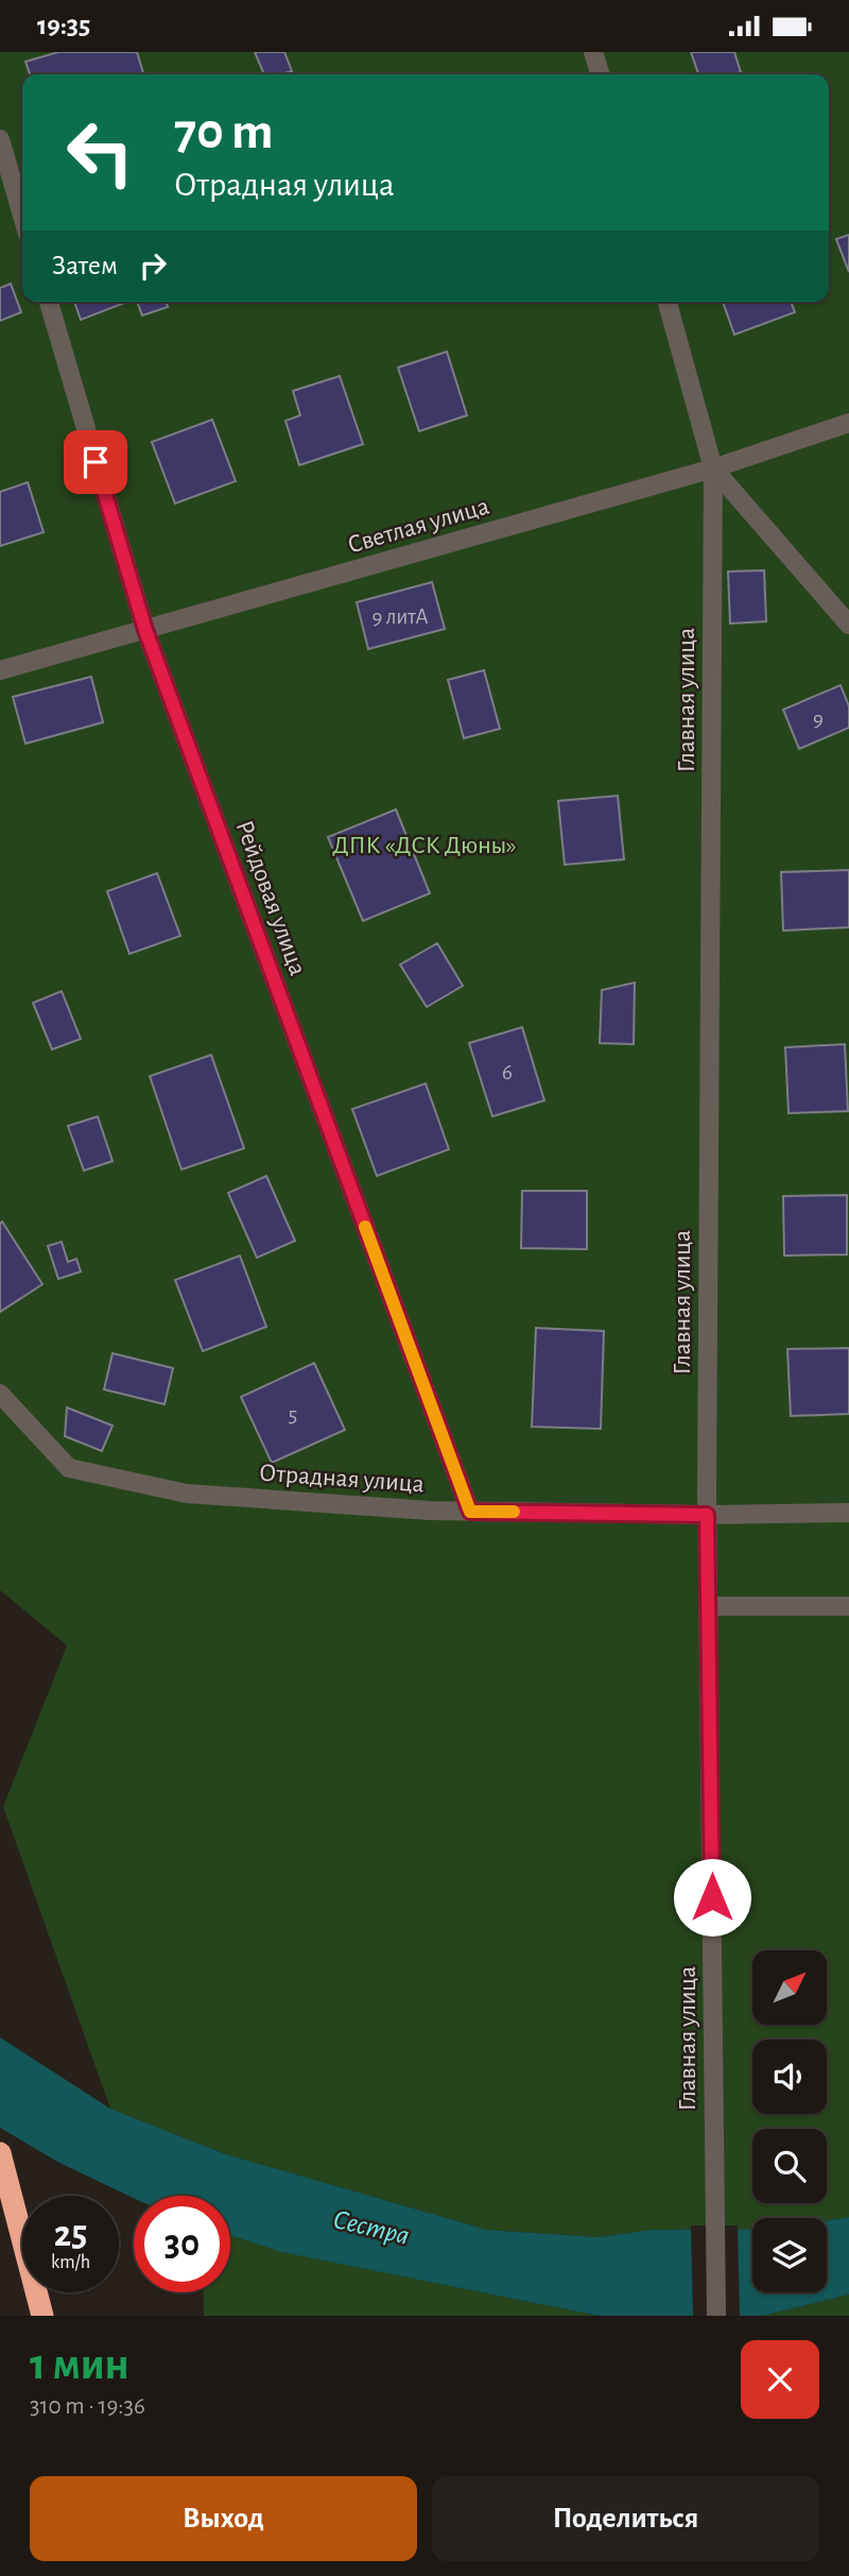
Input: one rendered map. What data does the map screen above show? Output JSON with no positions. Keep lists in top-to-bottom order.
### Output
{
  "streets": {
    "street": [
      "Светлая улица",
      "Главная улица",
      "Рейдовая улица",
      "Отрадная улица"
    ]
  },
  "crossings": [
    ["Светлая улица", "Главная улица"],
    ["Светлая улица", "Рейдовая улица"],
    ["Главная улица", "Отрадная улица"],
    ["Рейдовая улица", "Отрадная улица"]
  ],
  "water": ["Сестра"],
  "parks": ["ДПК «ДСК Дюны»"],
  "house_numbers": [
    "9 литА",
    "9",
    "6",
    "5"
  ],
  "north": "top right",
  "page": {
    "status": "19:35",
    "turn": ["70 m", "Отрадная улица"],
    "then": "Затем",
    "speed": "25 km/h",
    "limit": "30",
    "heading": ["1 мин", "310 m · 19:36"],
    "buttons": ["Выход", "Поделиться"]
  }
}
